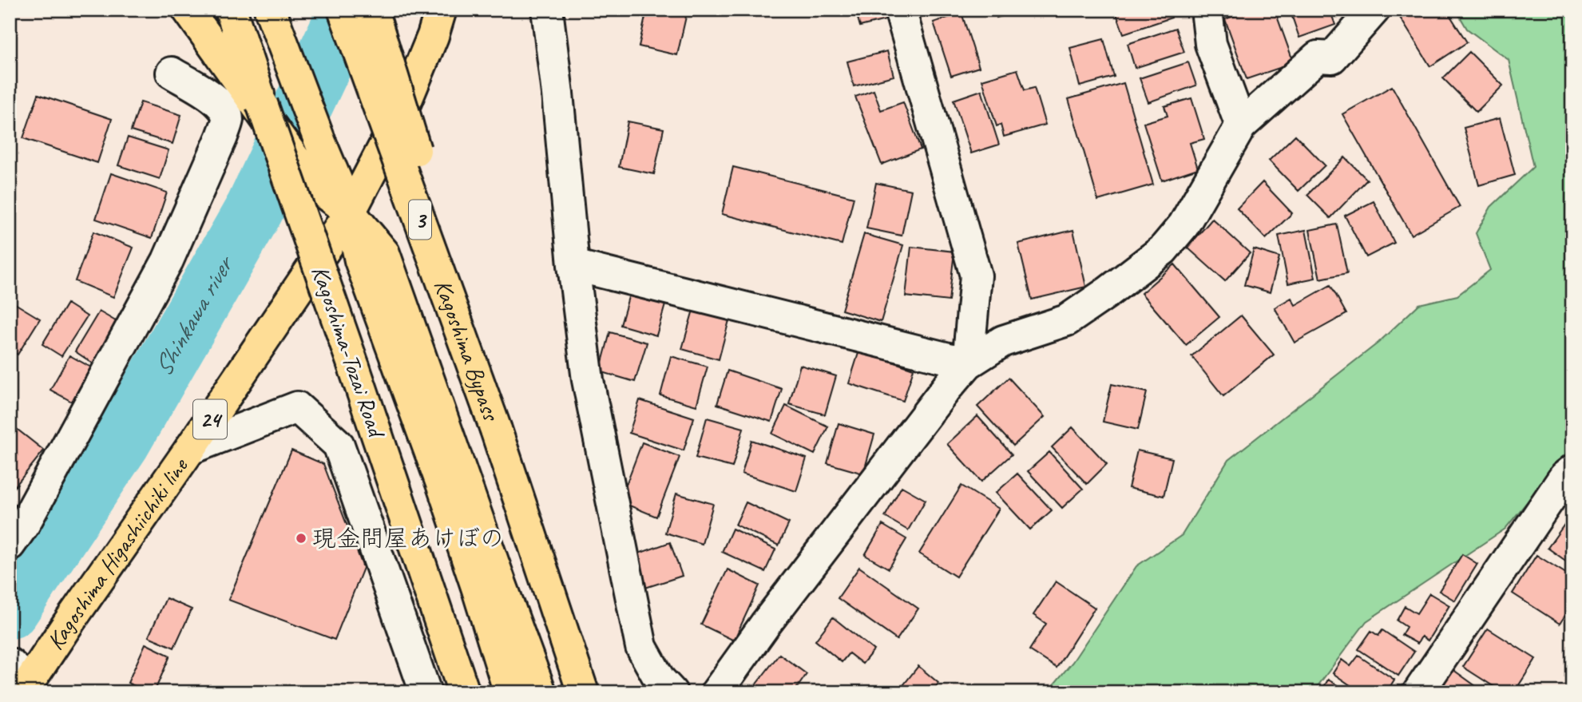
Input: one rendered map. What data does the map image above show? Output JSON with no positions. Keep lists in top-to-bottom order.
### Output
{
  "streets": {
    "main road": [
      "3",
      "Kagoshima Bypass",
      "Kagoshima-Tozai Road",
      "24",
      "Kagoshima Higashiichiki line"
    ]
  },
  "water": ["Shinkawa river"],
  "places": ["現金問屋あけぼの"]
}
